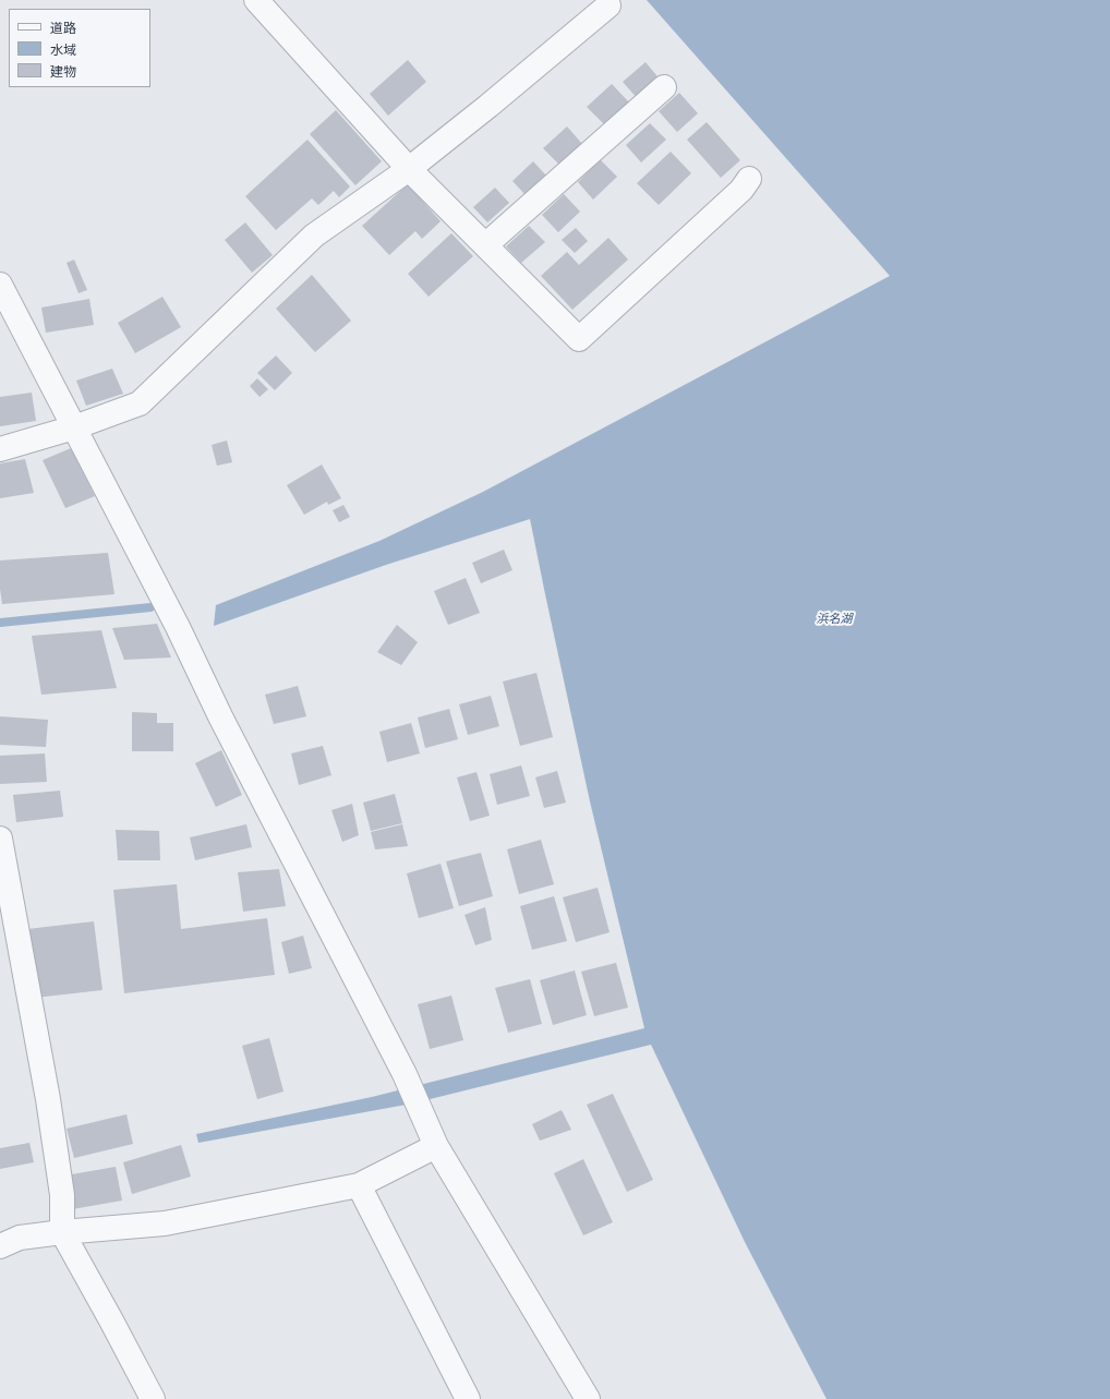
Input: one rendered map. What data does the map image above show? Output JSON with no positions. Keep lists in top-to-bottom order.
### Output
{
  "water": ["浜名湖"],
  "legend": ["道路", "水域", "建物"]
}
